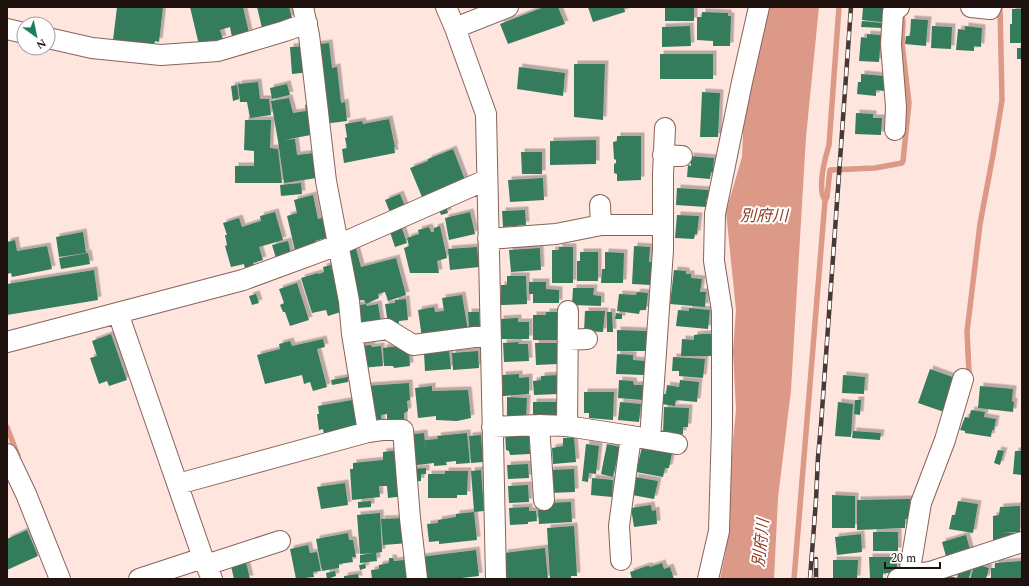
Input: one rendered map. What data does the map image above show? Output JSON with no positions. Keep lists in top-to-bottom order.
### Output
{
  "water": ["別府川"],
  "scale_bar": "20 m",
  "north": "bottom right"
}
